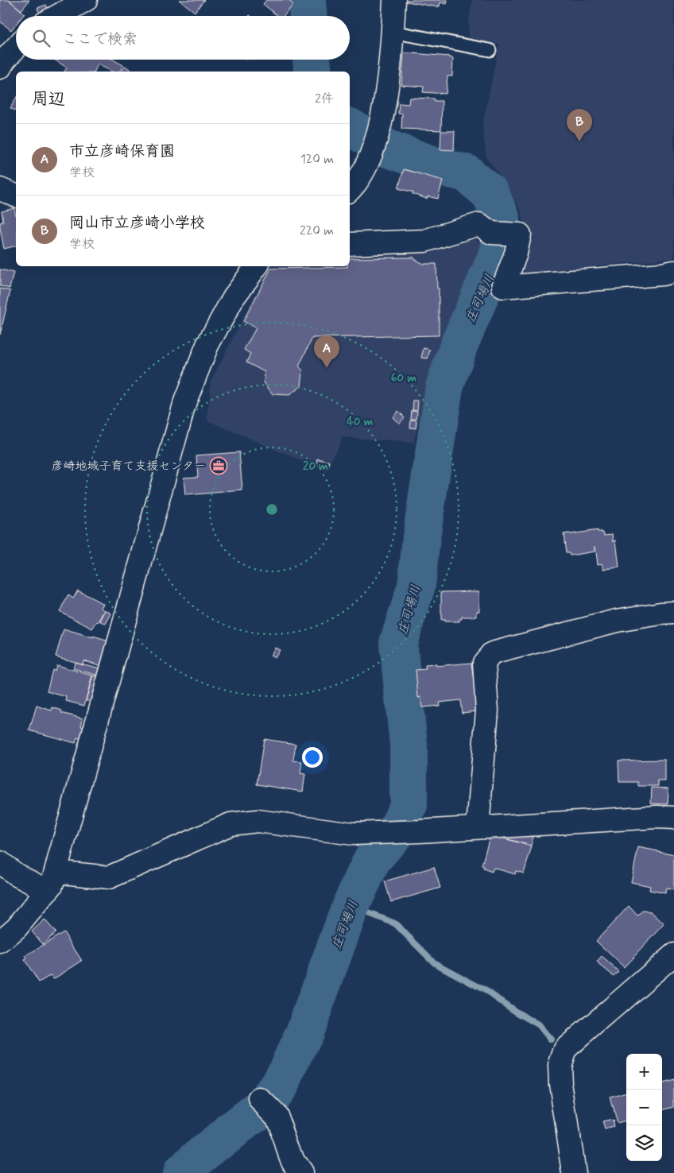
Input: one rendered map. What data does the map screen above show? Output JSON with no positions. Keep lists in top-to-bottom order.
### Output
{
  "water": ["庄司場川"],
  "places": {
    "office": ["彦崎地域子育て支援センター"]
  },
  "page": {
    "search": "ここで検索",
    "heading": ["周辺", "2件"],
    "pins": ["B", "A"],
    "list": [
      {
        "mark": "A",
        "name": "市立彦崎保育園",
        "note": "学校",
        "value": "120 m"
      },
      {
        "mark": "B",
        "name": "岡山市立彦崎小学校",
        "note": "学校",
        "value": "220 m"
      }
    ],
    "map_buttons": ["+", "−"]
  },
  "rings": ["60 m", "40 m", "20 m"]
}
